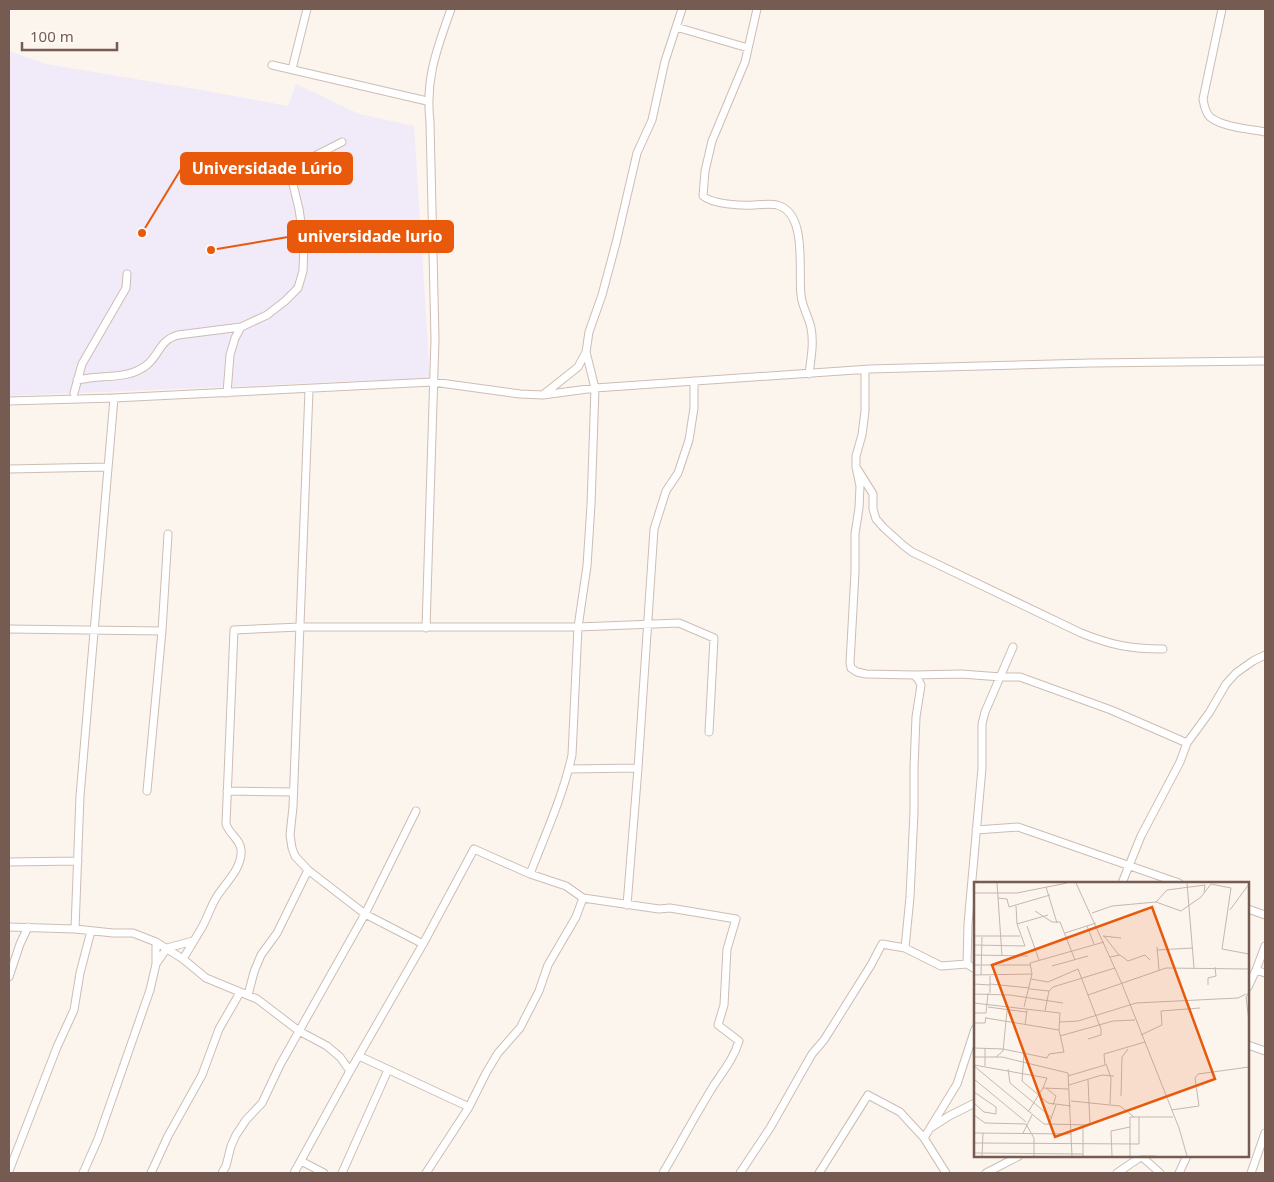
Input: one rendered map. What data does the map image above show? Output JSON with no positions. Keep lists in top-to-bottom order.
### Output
{
  "places": ["Universidade Lúrio", "universidade lurio"],
  "scale_bar": "100 m"
}
